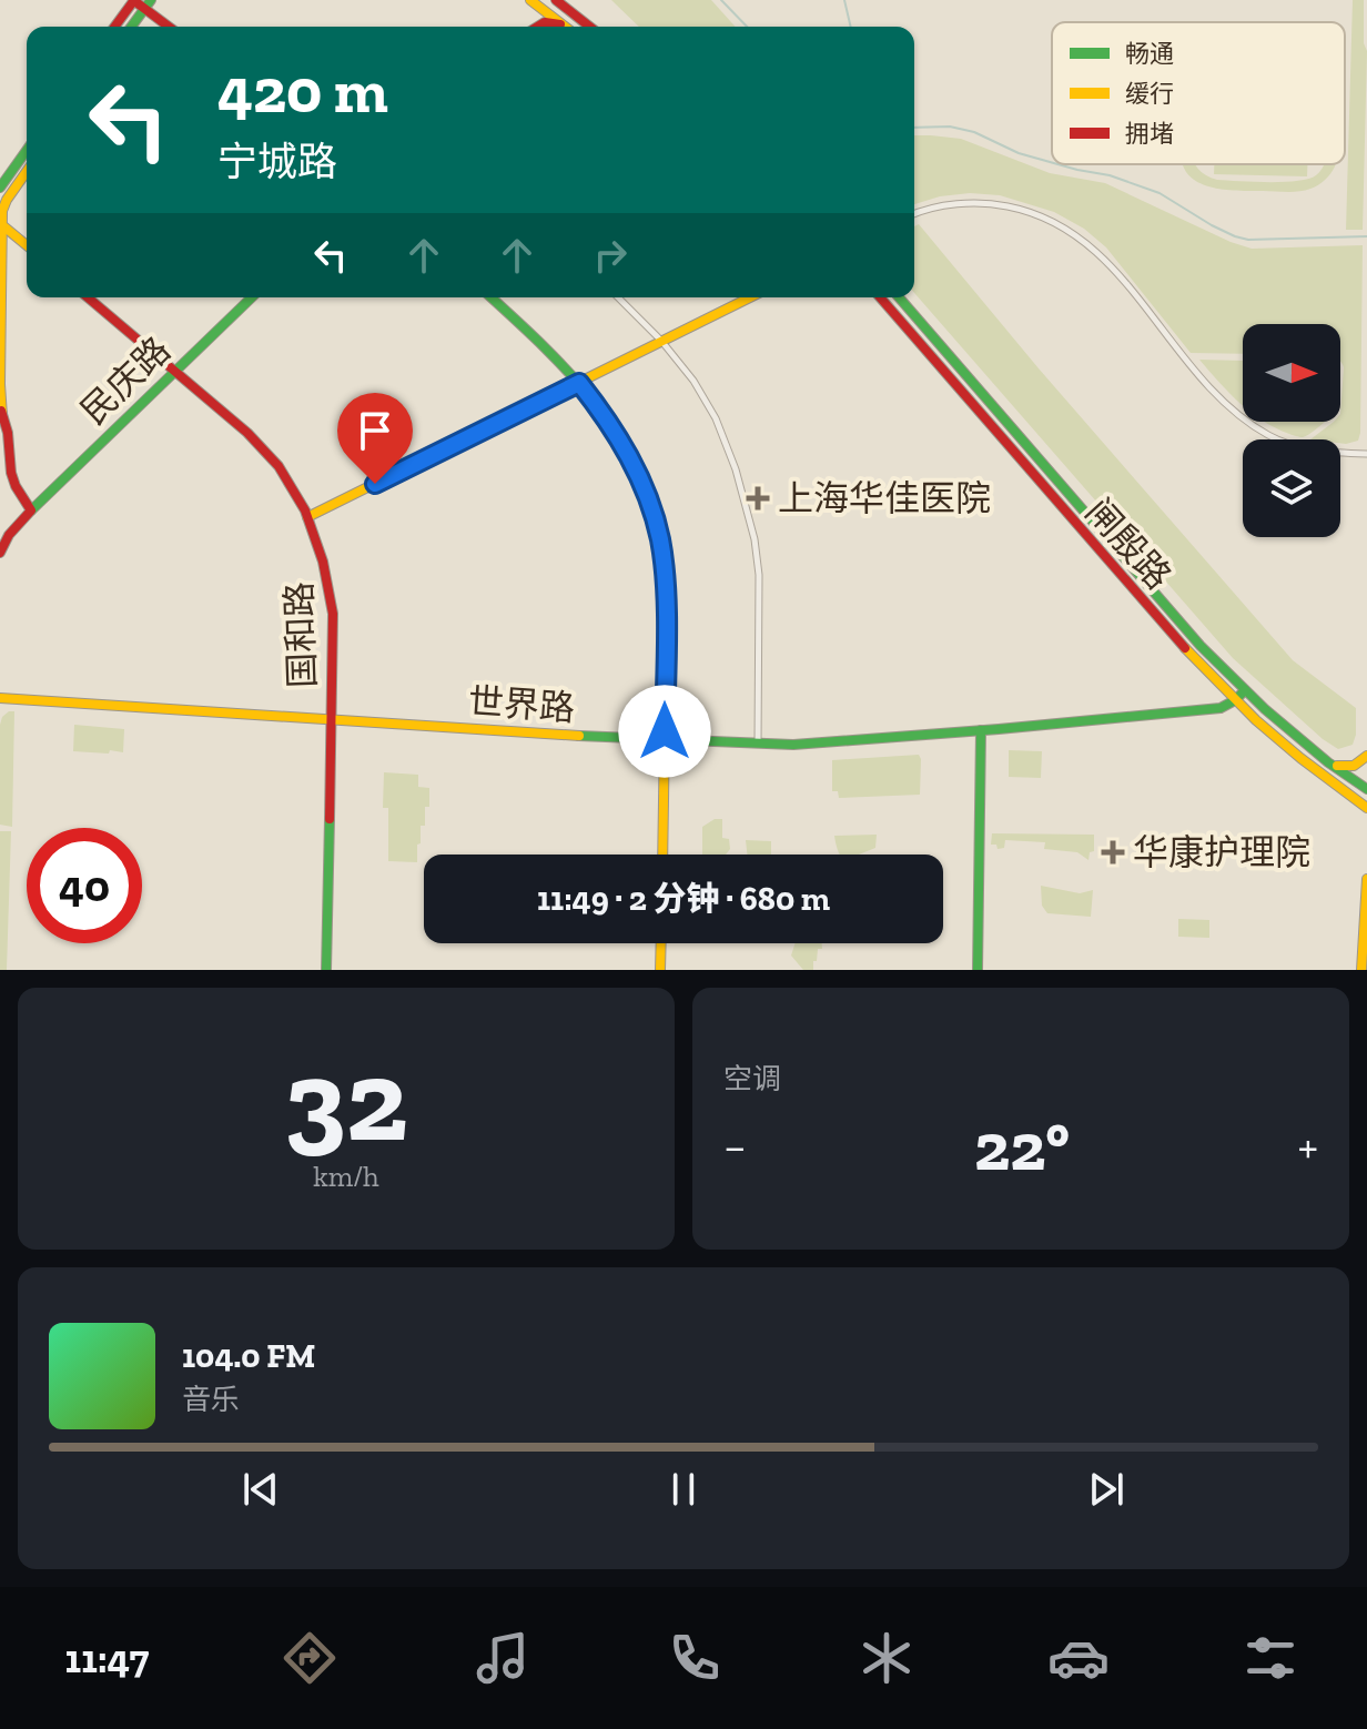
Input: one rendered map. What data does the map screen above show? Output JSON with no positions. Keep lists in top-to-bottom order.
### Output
{
  "streets": {
    "street": [
      "民庆路",
      "闸殷路",
      "国和路",
      "世界路"
    ]
  },
  "crossings": [
    ["民庆路", "国和路"],
    ["闸殷路", "世界路"],
    ["国和路", "世界路"]
  ],
  "places": {
    "health": ["上海华佳医院", "华康护理院"]
  },
  "legend": ["畅通", "缓行", "拥堵"],
  "north": "right",
  "page": {
    "turn": ["420 m", "宁城路"],
    "limit": "40",
    "trip": "11:49 · 2 分钟 · 680 m",
    "tile": [
      ["32", "km/h"],
      "空调"
    ],
    "heat": ["−", "22°", "+"],
    "song": ["104.0 FM", "音乐"],
    "tabs": "11:47"
  }
}
